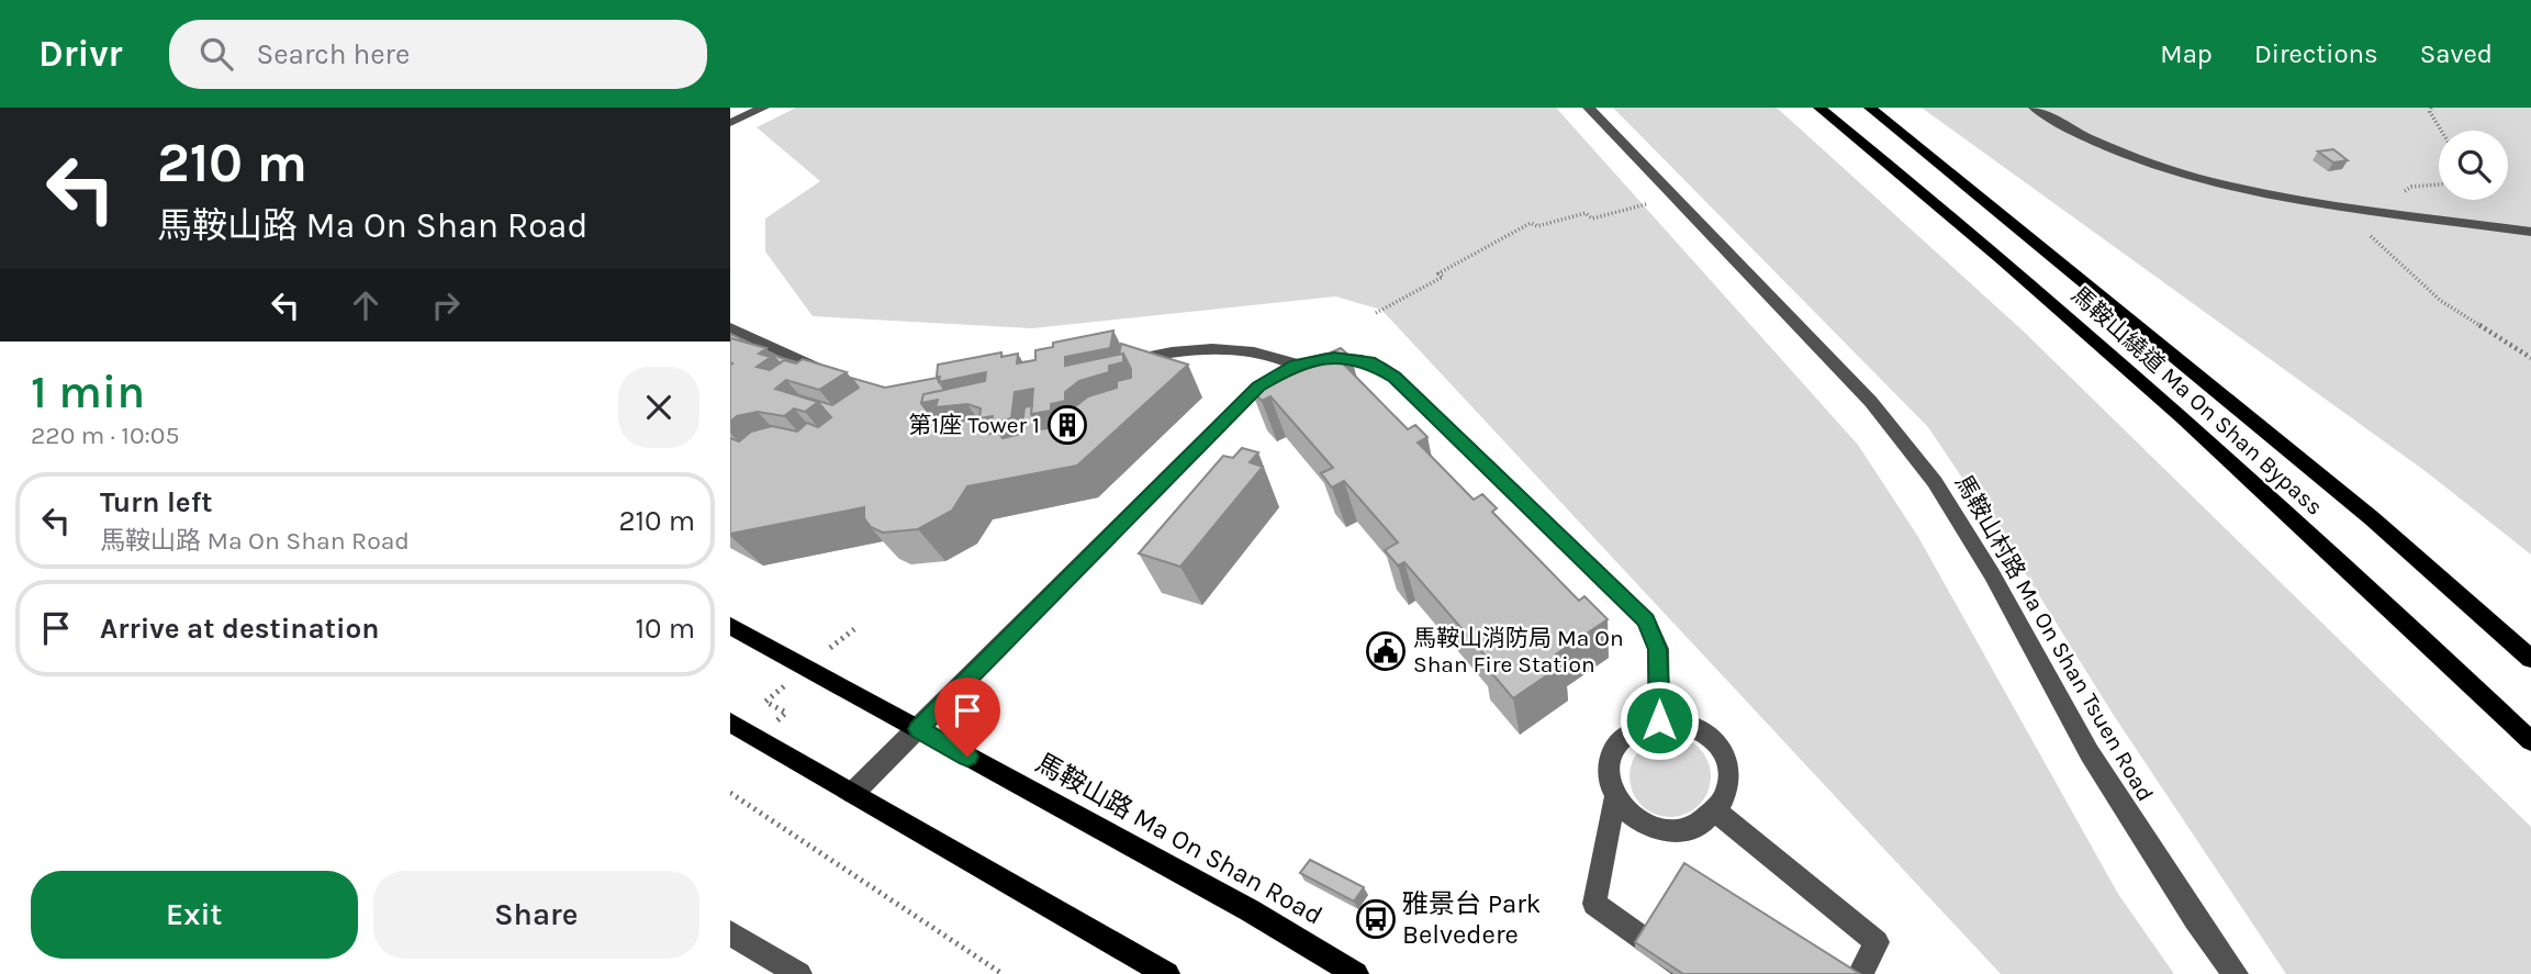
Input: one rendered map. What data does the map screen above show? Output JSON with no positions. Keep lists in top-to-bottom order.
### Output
{
  "streets": {
    "main road": ["馬鞍山繞道 Ma On Shan Bypass", "馬鞍山路 Ma On Shan Road"],
    "street": ["馬鞍山村路 Ma On Shan Tsuen Road"]
  },
  "places": {
    "building": ["第1座 Tower 1"],
    "public building": ["馬鞍山消防局 Ma On Shan Fire Station"],
    "bus stop": ["雅景台 Park Belvedere"]
  },
  "page": {
    "header": "Drivr",
    "search": "Search here",
    "nav": ["Map", "Directions", "Saved"],
    "turn": ["210 m", "馬鞍山路 Ma On Shan Road"],
    "heading": ["1 min", "220 m · 10:05"],
    "list": [
      {
        "name": "Turn left",
        "note": "馬鞍山路 Ma On Shan Road",
        "value": "210 m"
      },
      {
        "name": "Arrive at destination",
        "value": "10 m"
      }
    ],
    "buttons": ["Exit", "Share"]
  }
}
